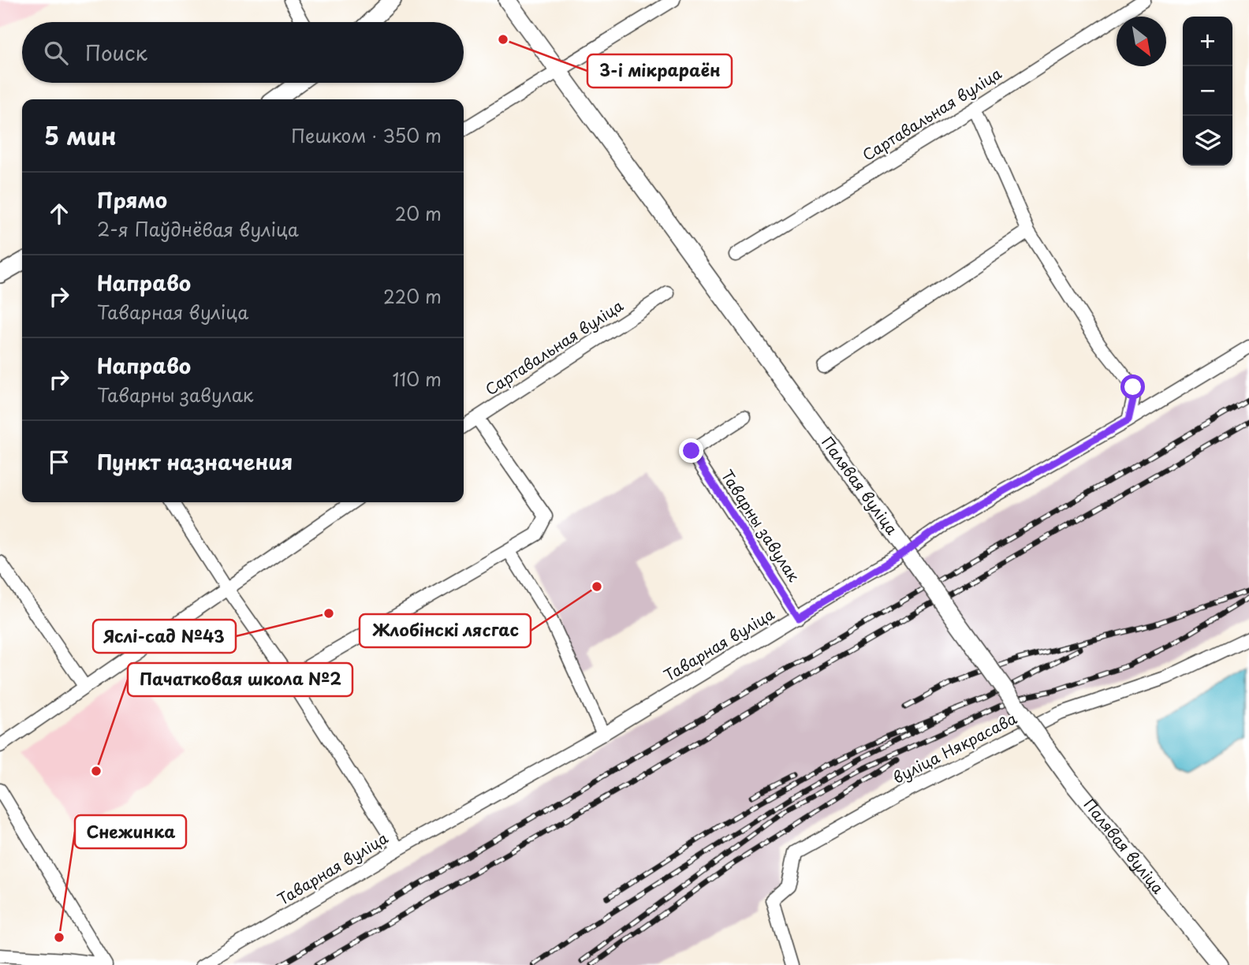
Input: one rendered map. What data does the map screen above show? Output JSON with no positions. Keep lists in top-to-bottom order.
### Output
{
  "streets": {
    "main road": ["Палявая вуліца"],
    "street": [
      "Сартавальная вуліца",
      "Таварны завулак",
      "Таварная вуліца",
      "вуліца Някрасава"
    ]
  },
  "crossings": [
    ["Таварны завулак", "Таварная вуліца"]
  ],
  "places": [
    "3-і мікрараён",
    "Жлобінскі лясгас",
    "Яслі-сад №43",
    "Пачатковая школа №2",
    "Снежинка"
  ],
  "north": "bottom right",
  "page": {
    "map_buttons": ["+", "−"],
    "search": "Поиск",
    "heading": ["5 мин", "Пешком · 350 m"],
    "list": [
      ["Прямо", "2-я Паўднёвая вуліца", "20 m"],
      ["Направо", "Таварная вуліца", "220 m"],
      ["Направо", "Таварны завулак", "110 m"],
      "Пункт назначения"
    ]
  }
}
